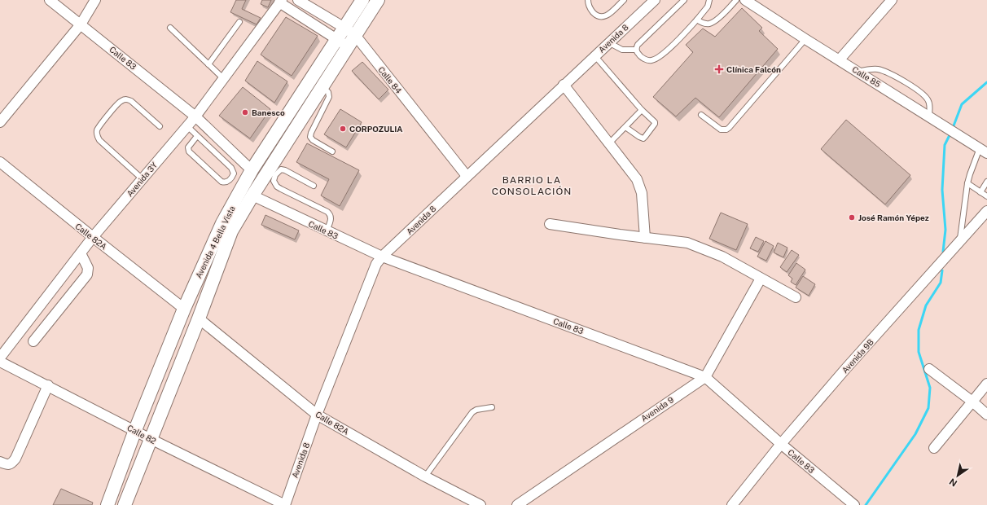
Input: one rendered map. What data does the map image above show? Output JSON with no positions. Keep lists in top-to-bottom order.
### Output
{
  "streets": {
    "street": [
      "Avenida 8",
      "Calle 83",
      "Calle 85",
      "Calle 84",
      "Avenida 3Y",
      "Calle 82A",
      "Avenida 4 Bella Vista",
      "Avenida 9B",
      "Avenida 9",
      "Calle 82"
    ]
  },
  "crossings": [
    ["Avenida 8", "Calle 83"],
    ["Avenida 8", "Calle 84"],
    ["Avenida 8", "Calle 82A"],
    ["Avenida 8", "Calle 82"],
    ["Calle 83", "Avenida 3Y"],
    ["Calle 83", "Avenida 4 Bella Vista"],
    ["Calle 83", "Avenida 9B"],
    ["Calle 83", "Avenida 9"],
    ["Calle 84", "Avenida 4 Bella Vista"],
    ["Avenida 3Y", "Calle 82A"],
    ["Calle 82A", "Avenida 4 Bella Vista"],
    ["Avenida 4 Bella Vista", "Calle 82"]
  ],
  "districts": ["BARRIO LA CONSOLACIÓN"],
  "places": {
    "health": ["Clínica Falcón"],
    "other": ["Banesco", "CORPOZULIA", "José Ramón Yépez"]
  },
  "north": "bottom left"
}
